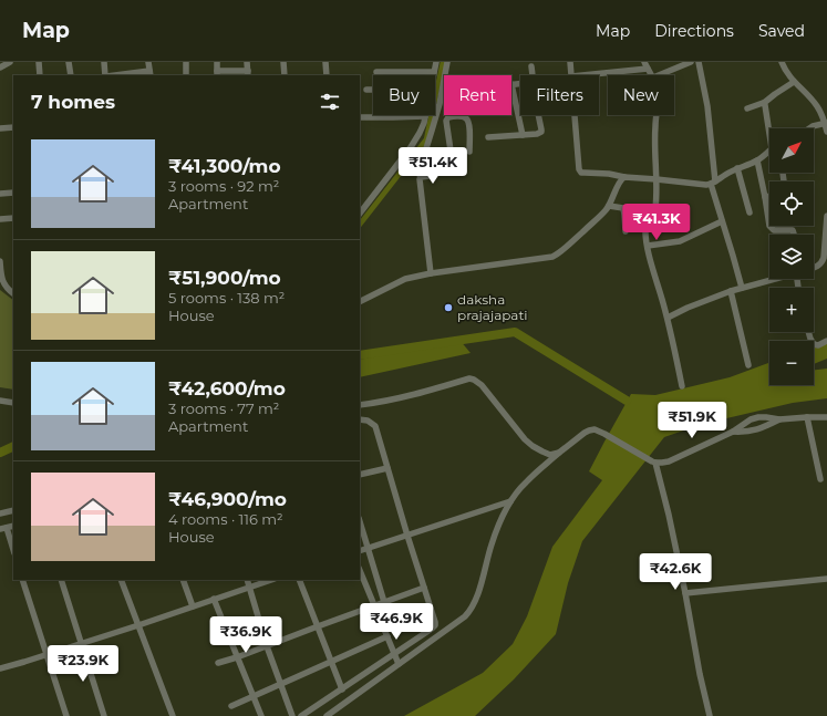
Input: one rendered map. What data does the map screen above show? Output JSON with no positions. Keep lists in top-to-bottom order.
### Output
{
  "places": ["daksha prajajapati"],
  "north": "top right",
  "page": {
    "header": "Map",
    "nav": ["Map", "Directions", "Saved"],
    "chip": [
      "Buy",
      "Rent",
      "Filters",
      "New"
    ],
    "heading": "7 homes",
    "map_buttons": ["+", "−"],
    "list": [
      {
        "name": "₹41,300/mo",
        "note": "3 rooms · 92 m² · Apartment"
      },
      {
        "name": "₹51,900/mo",
        "note": "5 rooms · 138 m² · House"
      },
      {
        "name": "₹42,600/mo",
        "note": "3 rooms · 77 m² · Apartment"
      },
      {
        "name": "₹46,900/mo",
        "note": "4 rooms · 116 m² · House"
      }
    ],
    "price": [
      "₹51.4K",
      "₹41.3K",
      "₹51.9K",
      "₹42.6K",
      "₹46.9K",
      "₹36.9K",
      "₹23.9K"
    ]
  }
}
